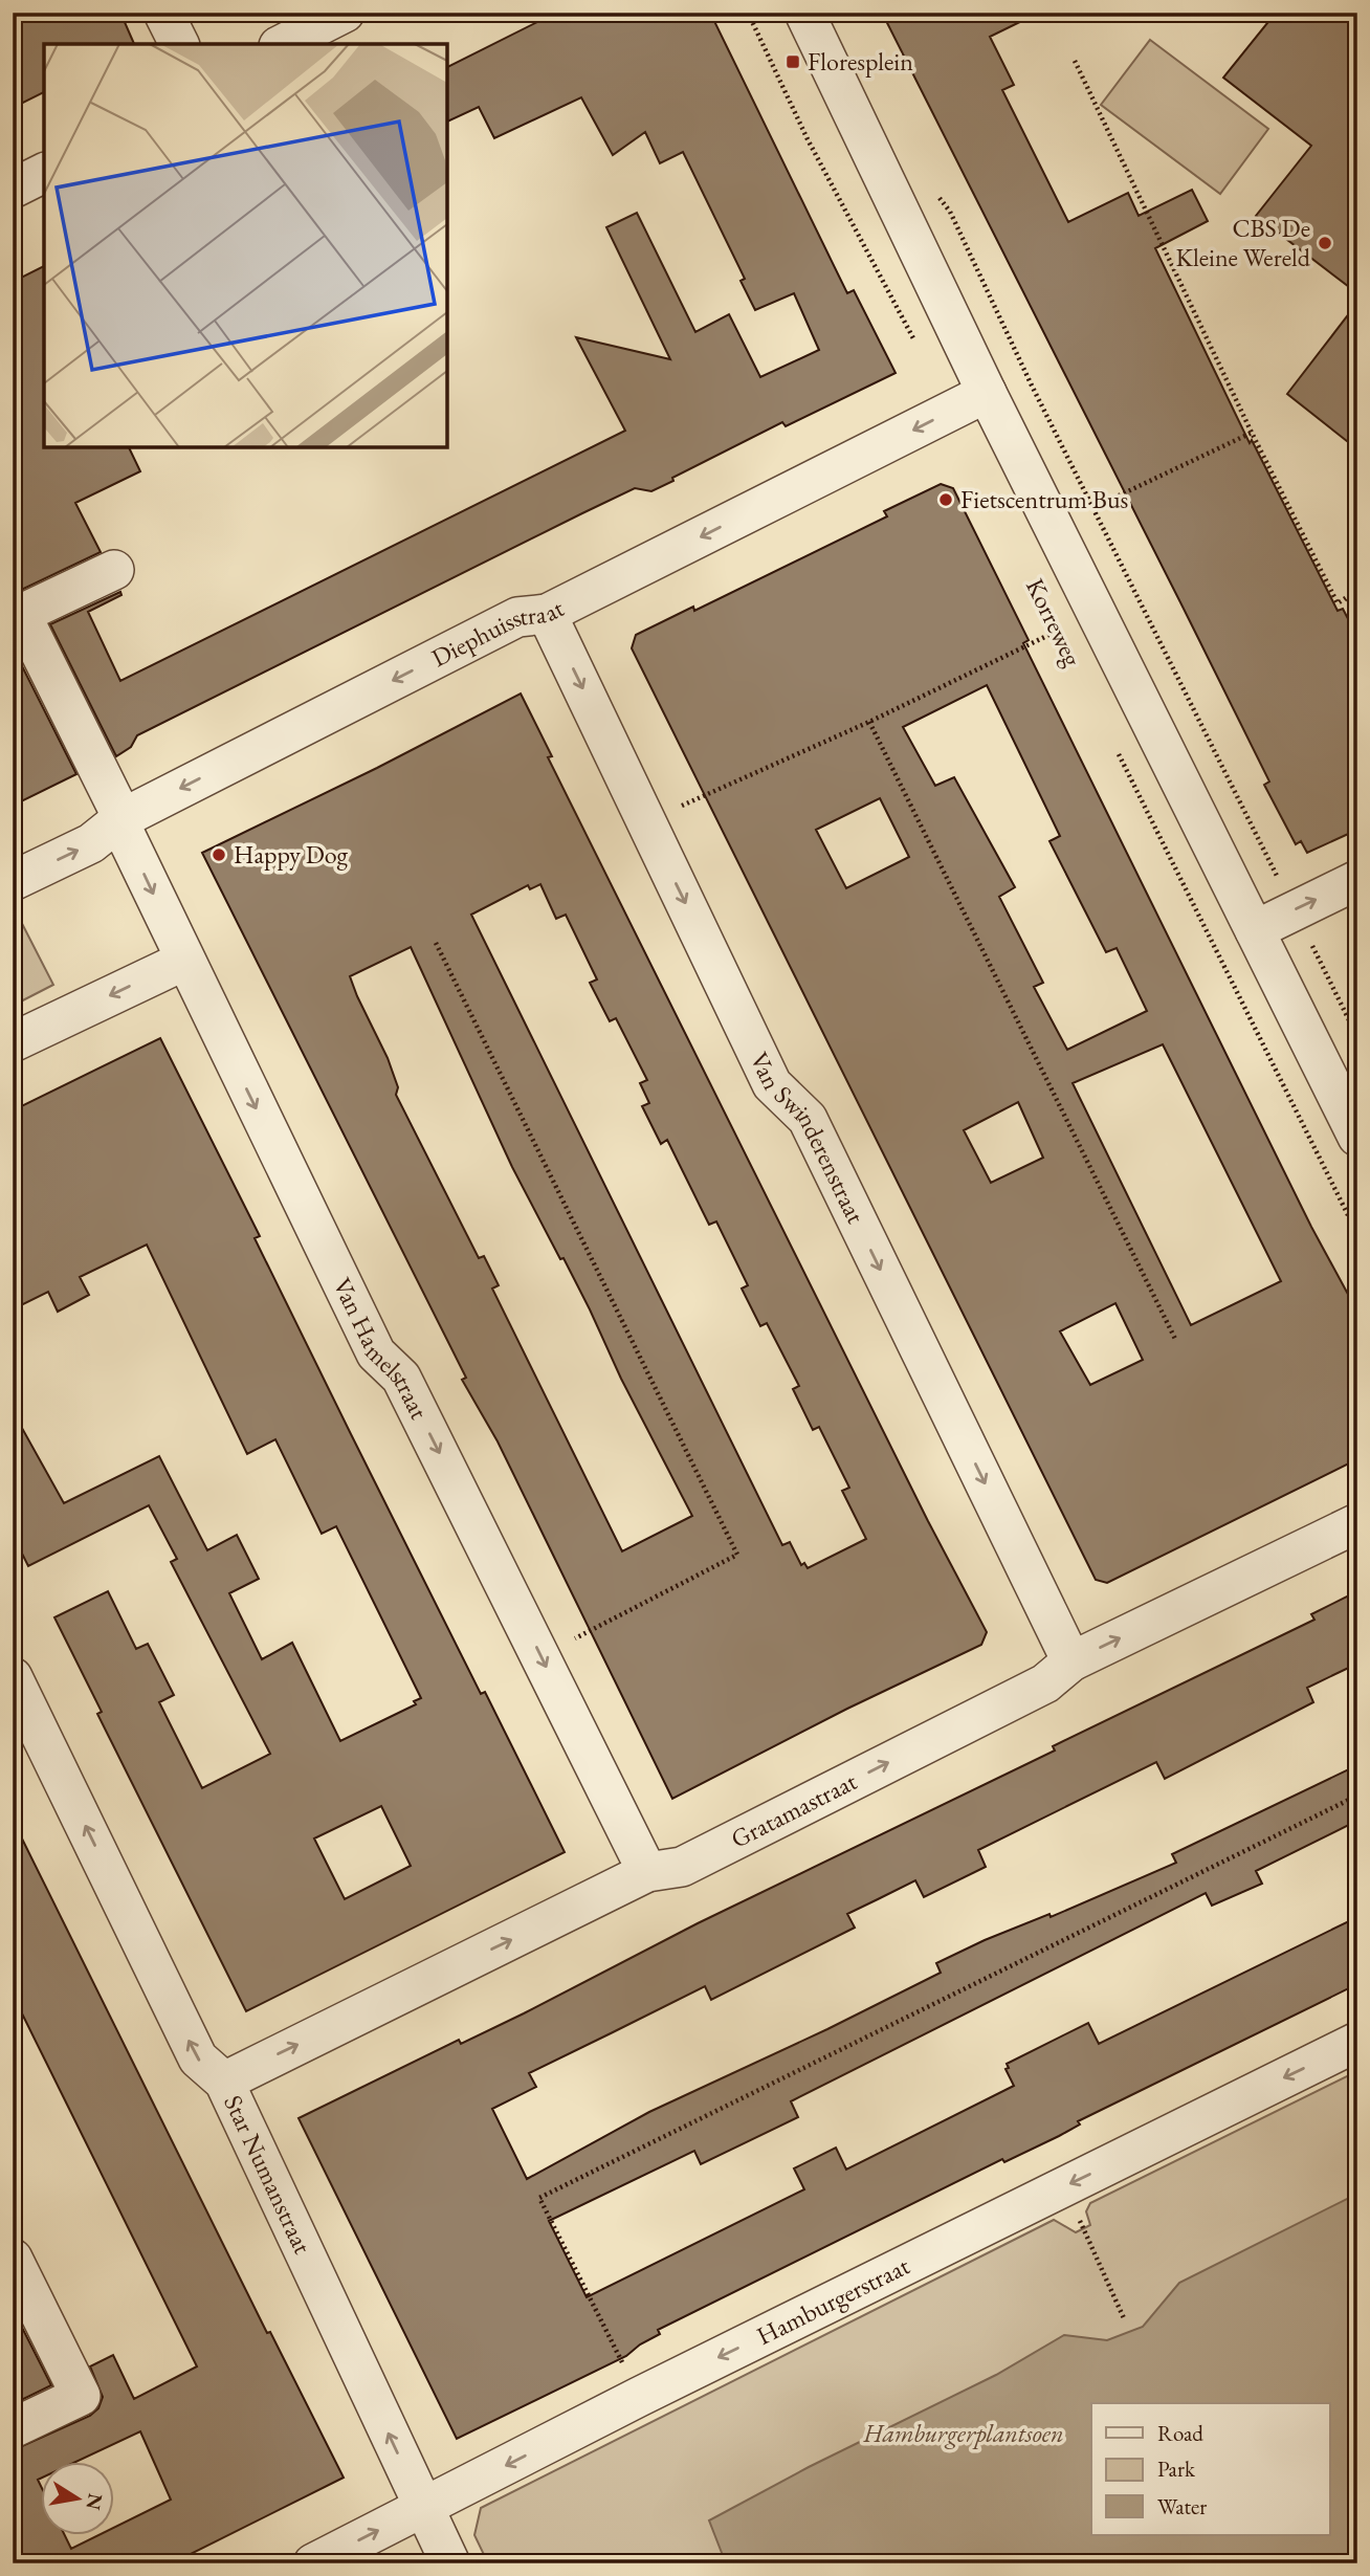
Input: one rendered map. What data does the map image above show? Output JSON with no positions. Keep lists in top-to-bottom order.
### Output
{
  "streets": {
    "street": [
      "Korreweg",
      "Diephuisstraat",
      "Van Swinderenstraat",
      "Van Hamelstraat",
      "Gratamastraat",
      "Star Numanstraat",
      "Hamburgerstraat"
    ]
  },
  "crossings": [
    ["Korreweg", "Diephuisstraat"],
    ["Diephuisstraat", "Van Swinderenstraat"],
    ["Diephuisstraat", "Van Hamelstraat"],
    ["Van Swinderenstraat", "Gratamastraat"],
    ["Van Hamelstraat", "Gratamastraat"],
    ["Gratamastraat", "Star Numanstraat"],
    ["Star Numanstraat", "Hamburgerstraat"]
  ],
  "one_way": [
    "Van Swinderenstraat",
    "Van Hamelstraat",
    "Gratamastraat",
    "Star Numanstraat"
  ],
  "parks": ["Hamburgerplantsoen"],
  "places": {
    "transit": ["Floresplein"],
    "other": ["CBS De Kleine Wereld", "Fietscentrum Bus", "Happy Dog"]
  },
  "legend": ["Road", "Park", "Water"],
  "north": "right"
}
